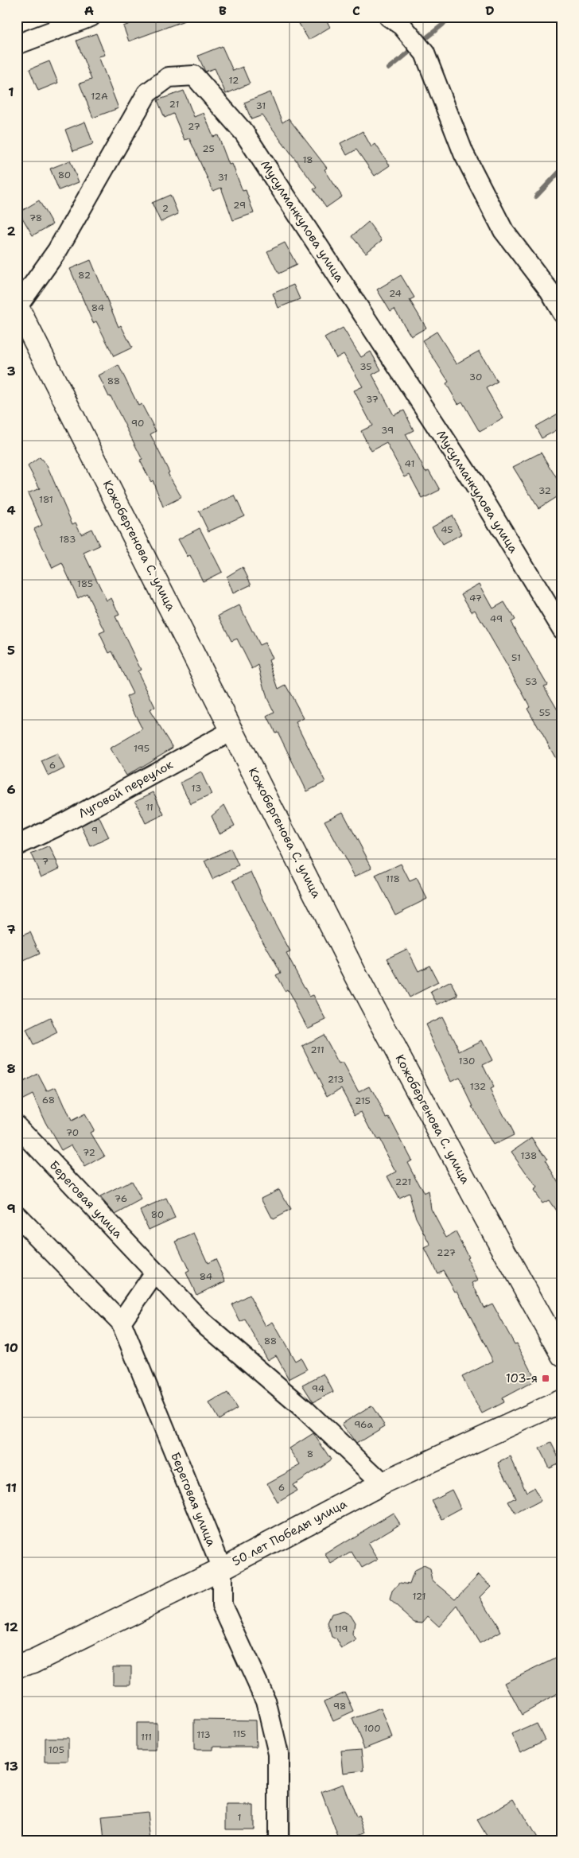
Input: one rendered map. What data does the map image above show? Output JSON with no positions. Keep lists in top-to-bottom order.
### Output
{
  "streets": {
    "main road": ["Кожобергенова С. улица", "50 лет Победы улица"],
    "street": ["Мусулманкулова улица", "Луговой переулок", "Береговая улица"]
  },
  "crossings": [
    ["Мусулманкулова улица", "Кожобергенова С. улица"],
    ["Кожобергенова С. улица", "Луговой переулок"],
    ["Береговая улица", "50 лет Победы улица"]
  ],
  "places": {
    "transit": ["103-я"]
  },
  "house_numbers": [
    "12",
    "12А",
    "21",
    "31",
    "27",
    "25",
    "18",
    "80",
    "31",
    "29",
    "2",
    "78",
    "82",
    "24",
    "84",
    "35",
    "30",
    "88",
    "37",
    "90",
    "39",
    "41",
    "32",
    "181",
    "45",
    "183",
    "185",
    "47",
    "49",
    "51",
    "53",
    "55",
    "195",
    "6",
    "13",
    "11",
    "9",
    "7",
    "118",
    "211",
    "130",
    "213",
    "132",
    "68",
    "215",
    "70",
    "72",
    "138",
    "221",
    "76",
    "80",
    "227",
    "84",
    "88",
    "94",
    "96а",
    "8",
    "6",
    "121",
    "119",
    "98",
    "100",
    "115",
    "113",
    "111",
    "105",
    "1"
  ],
  "grid": {
    "columns": [
      "A",
      "B",
      "C",
      "D"
    ],
    "rows": [
      "1",
      "2",
      "3",
      "4",
      "5",
      "6",
      "7",
      "8",
      "9",
      "10",
      "11",
      "12",
      "13"
    ]
  }
}
